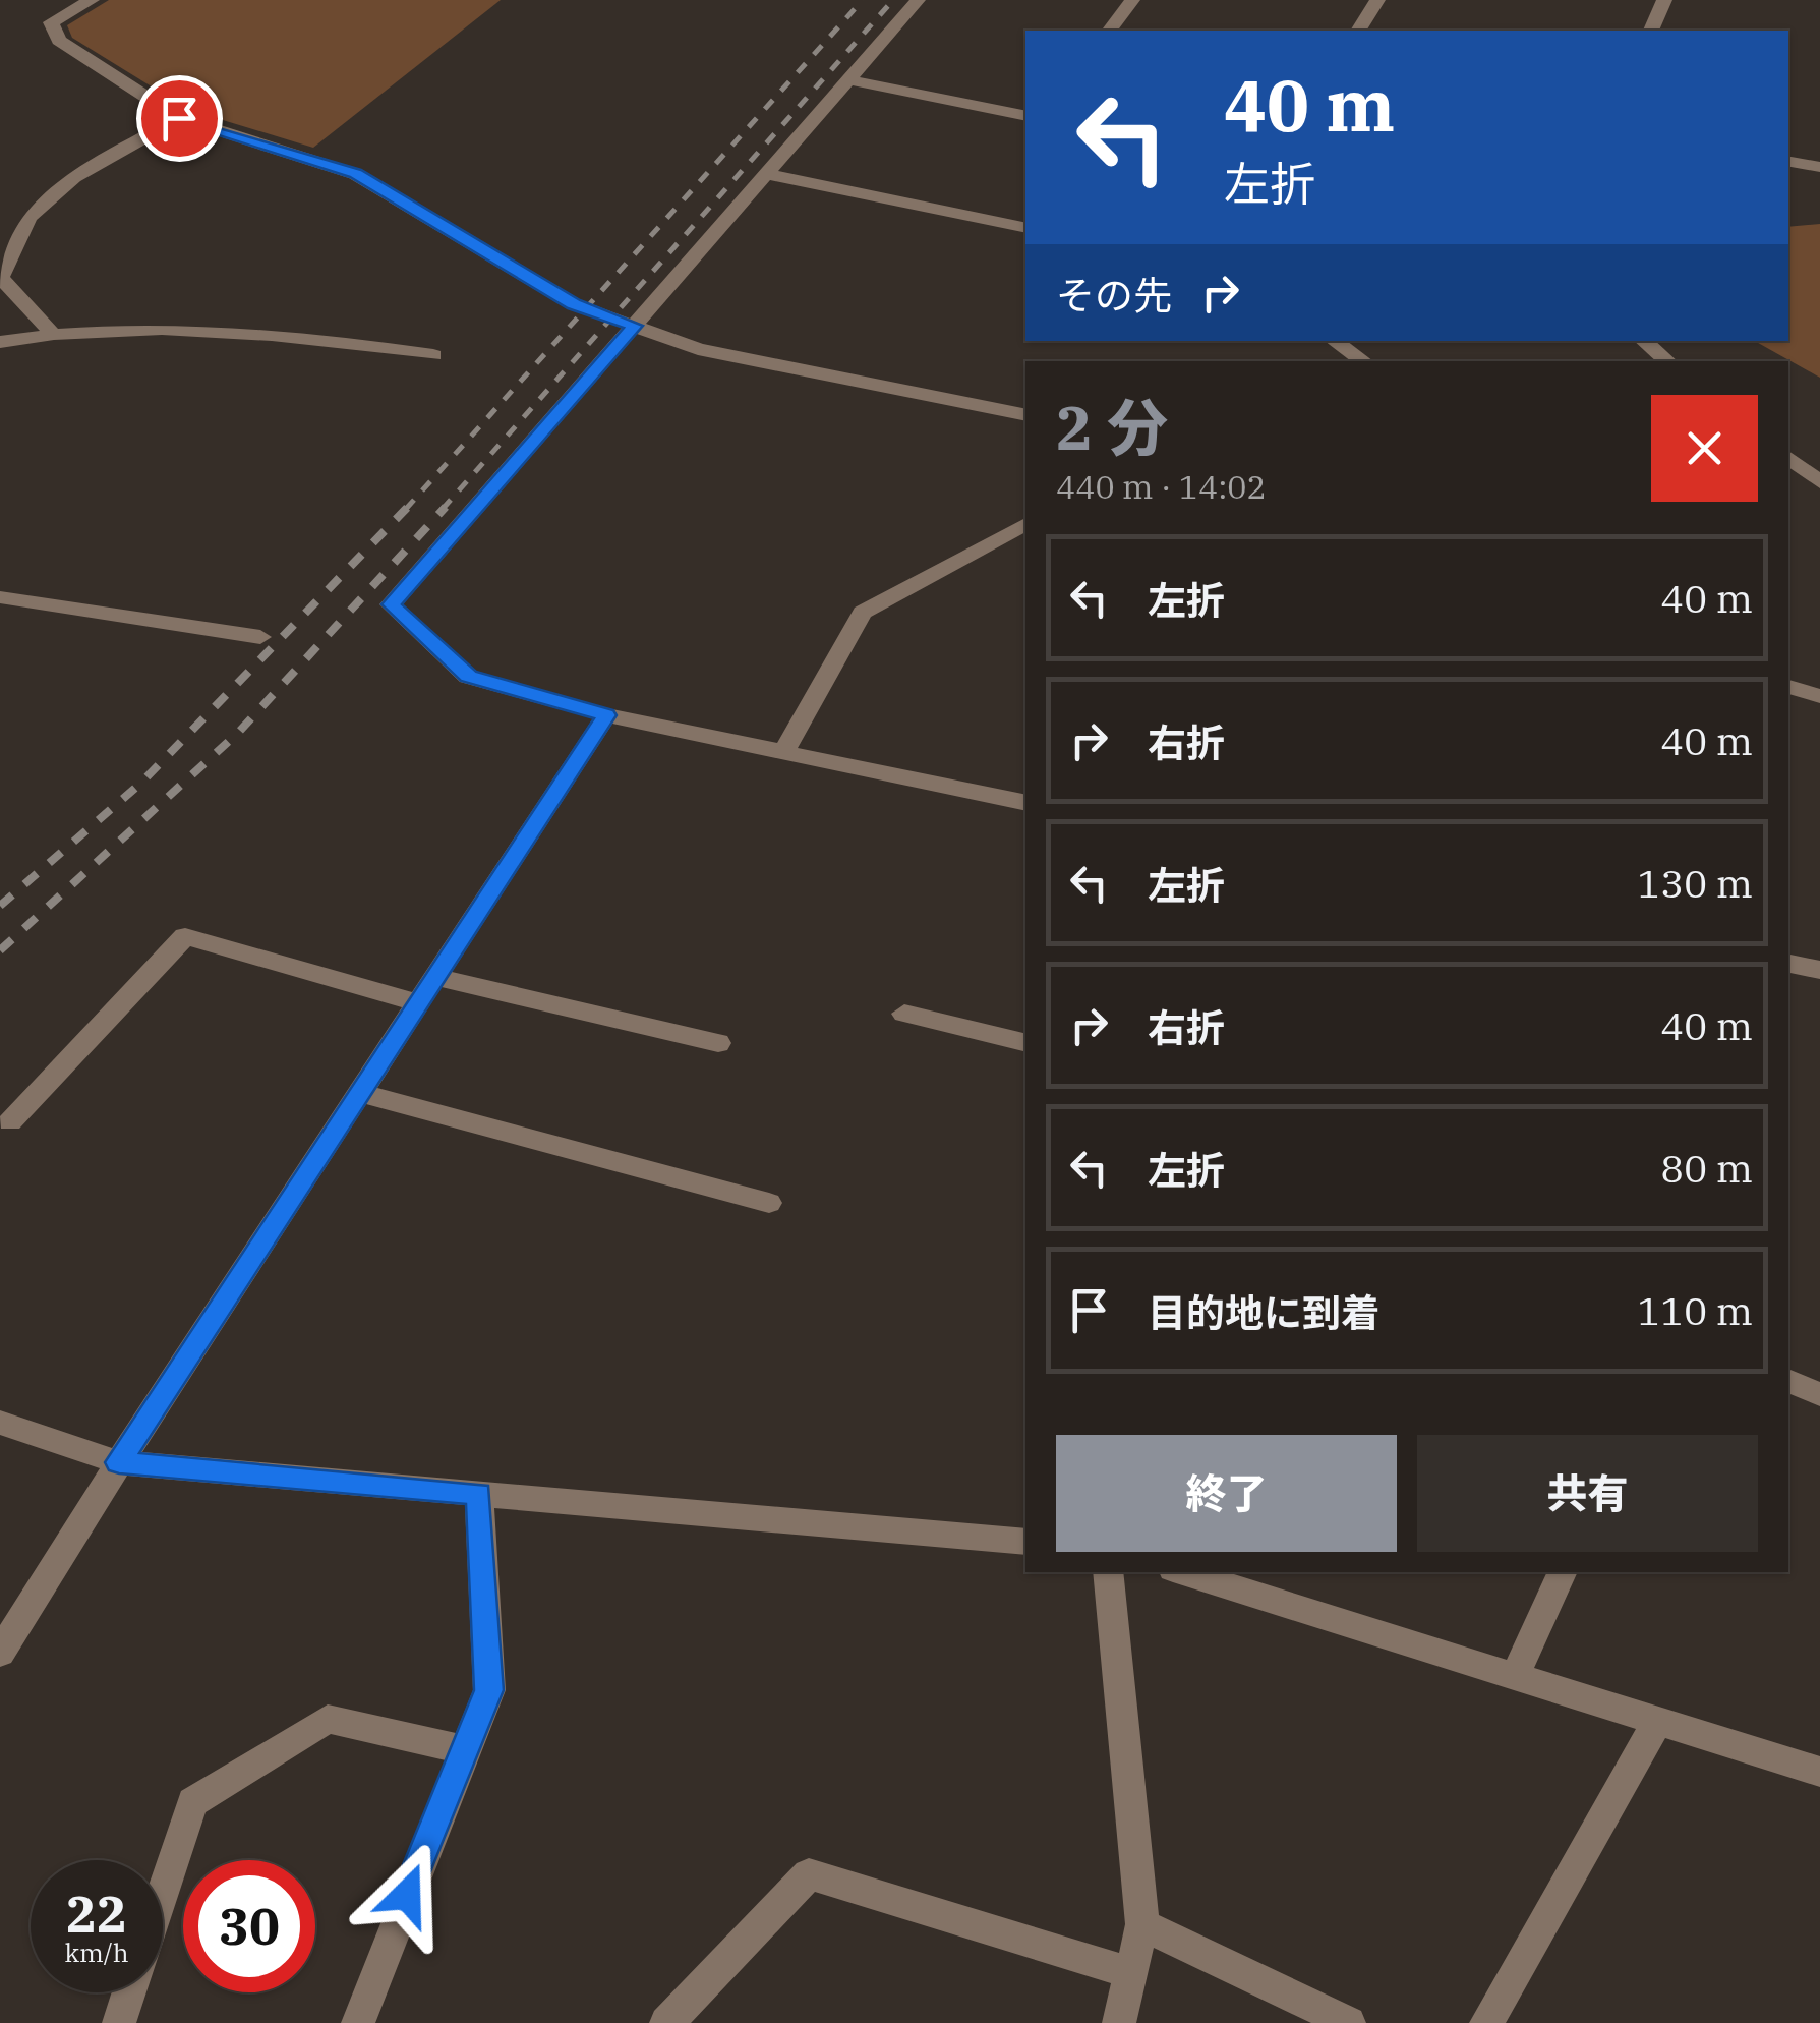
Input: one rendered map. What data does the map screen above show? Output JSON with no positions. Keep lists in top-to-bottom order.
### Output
{
  "page": {
    "turn": ["40 m", "左折"],
    "then": "その先",
    "heading": ["2 分", "440 m · 14:02"],
    "list": [
      {
        "name": "左折",
        "value": "40 m"
      },
      {
        "name": "右折",
        "value": "40 m"
      },
      {
        "name": "左折",
        "value": "130 m"
      },
      {
        "name": "右折",
        "value": "40 m"
      },
      {
        "name": "左折",
        "value": "80 m"
      },
      {
        "name": "目的地に到着",
        "value": "110 m"
      }
    ],
    "buttons": ["終了", "共有"],
    "speed": "22 km/h",
    "limit": "30"
  }
}
